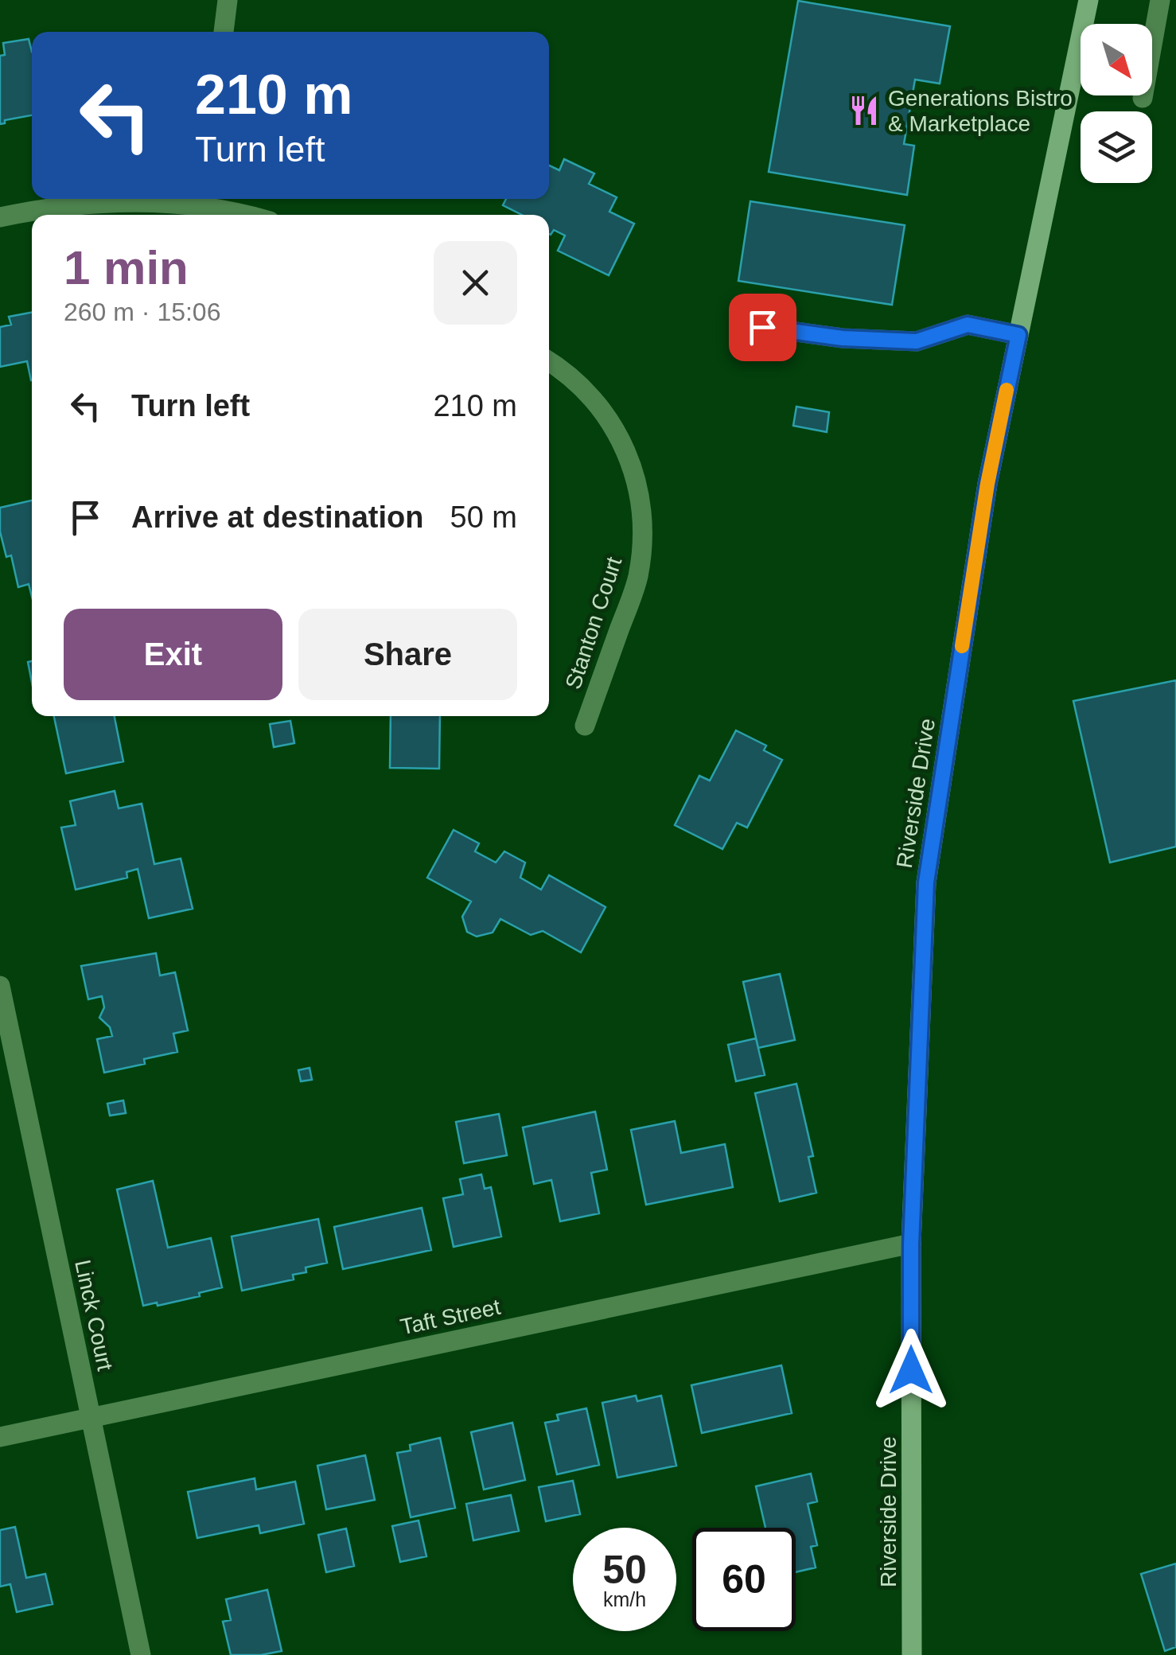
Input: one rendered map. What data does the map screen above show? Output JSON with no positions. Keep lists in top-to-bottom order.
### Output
{
  "streets": {
    "main road": ["Riverside Drive"],
    "street": ["Stanton Court", "Linck Court", "Taft Street"]
  },
  "crossings": [
    ["Riverside Drive", "Taft Street"],
    ["Linck Court", "Taft Street"]
  ],
  "places": {
    "restaurant": ["Generations Bistro & Marketplace"]
  },
  "north": "bottom right",
  "page": {
    "turn": ["210 m", "Turn left"],
    "heading": ["1 min", "260 m · 15:06"],
    "list": [
      {
        "name": "Turn left",
        "value": "210 m"
      },
      {
        "name": "Arrive at destination",
        "value": "50 m"
      }
    ],
    "buttons": ["Exit", "Share"],
    "speed": "50 km/h",
    "limit": "60"
  }
}
